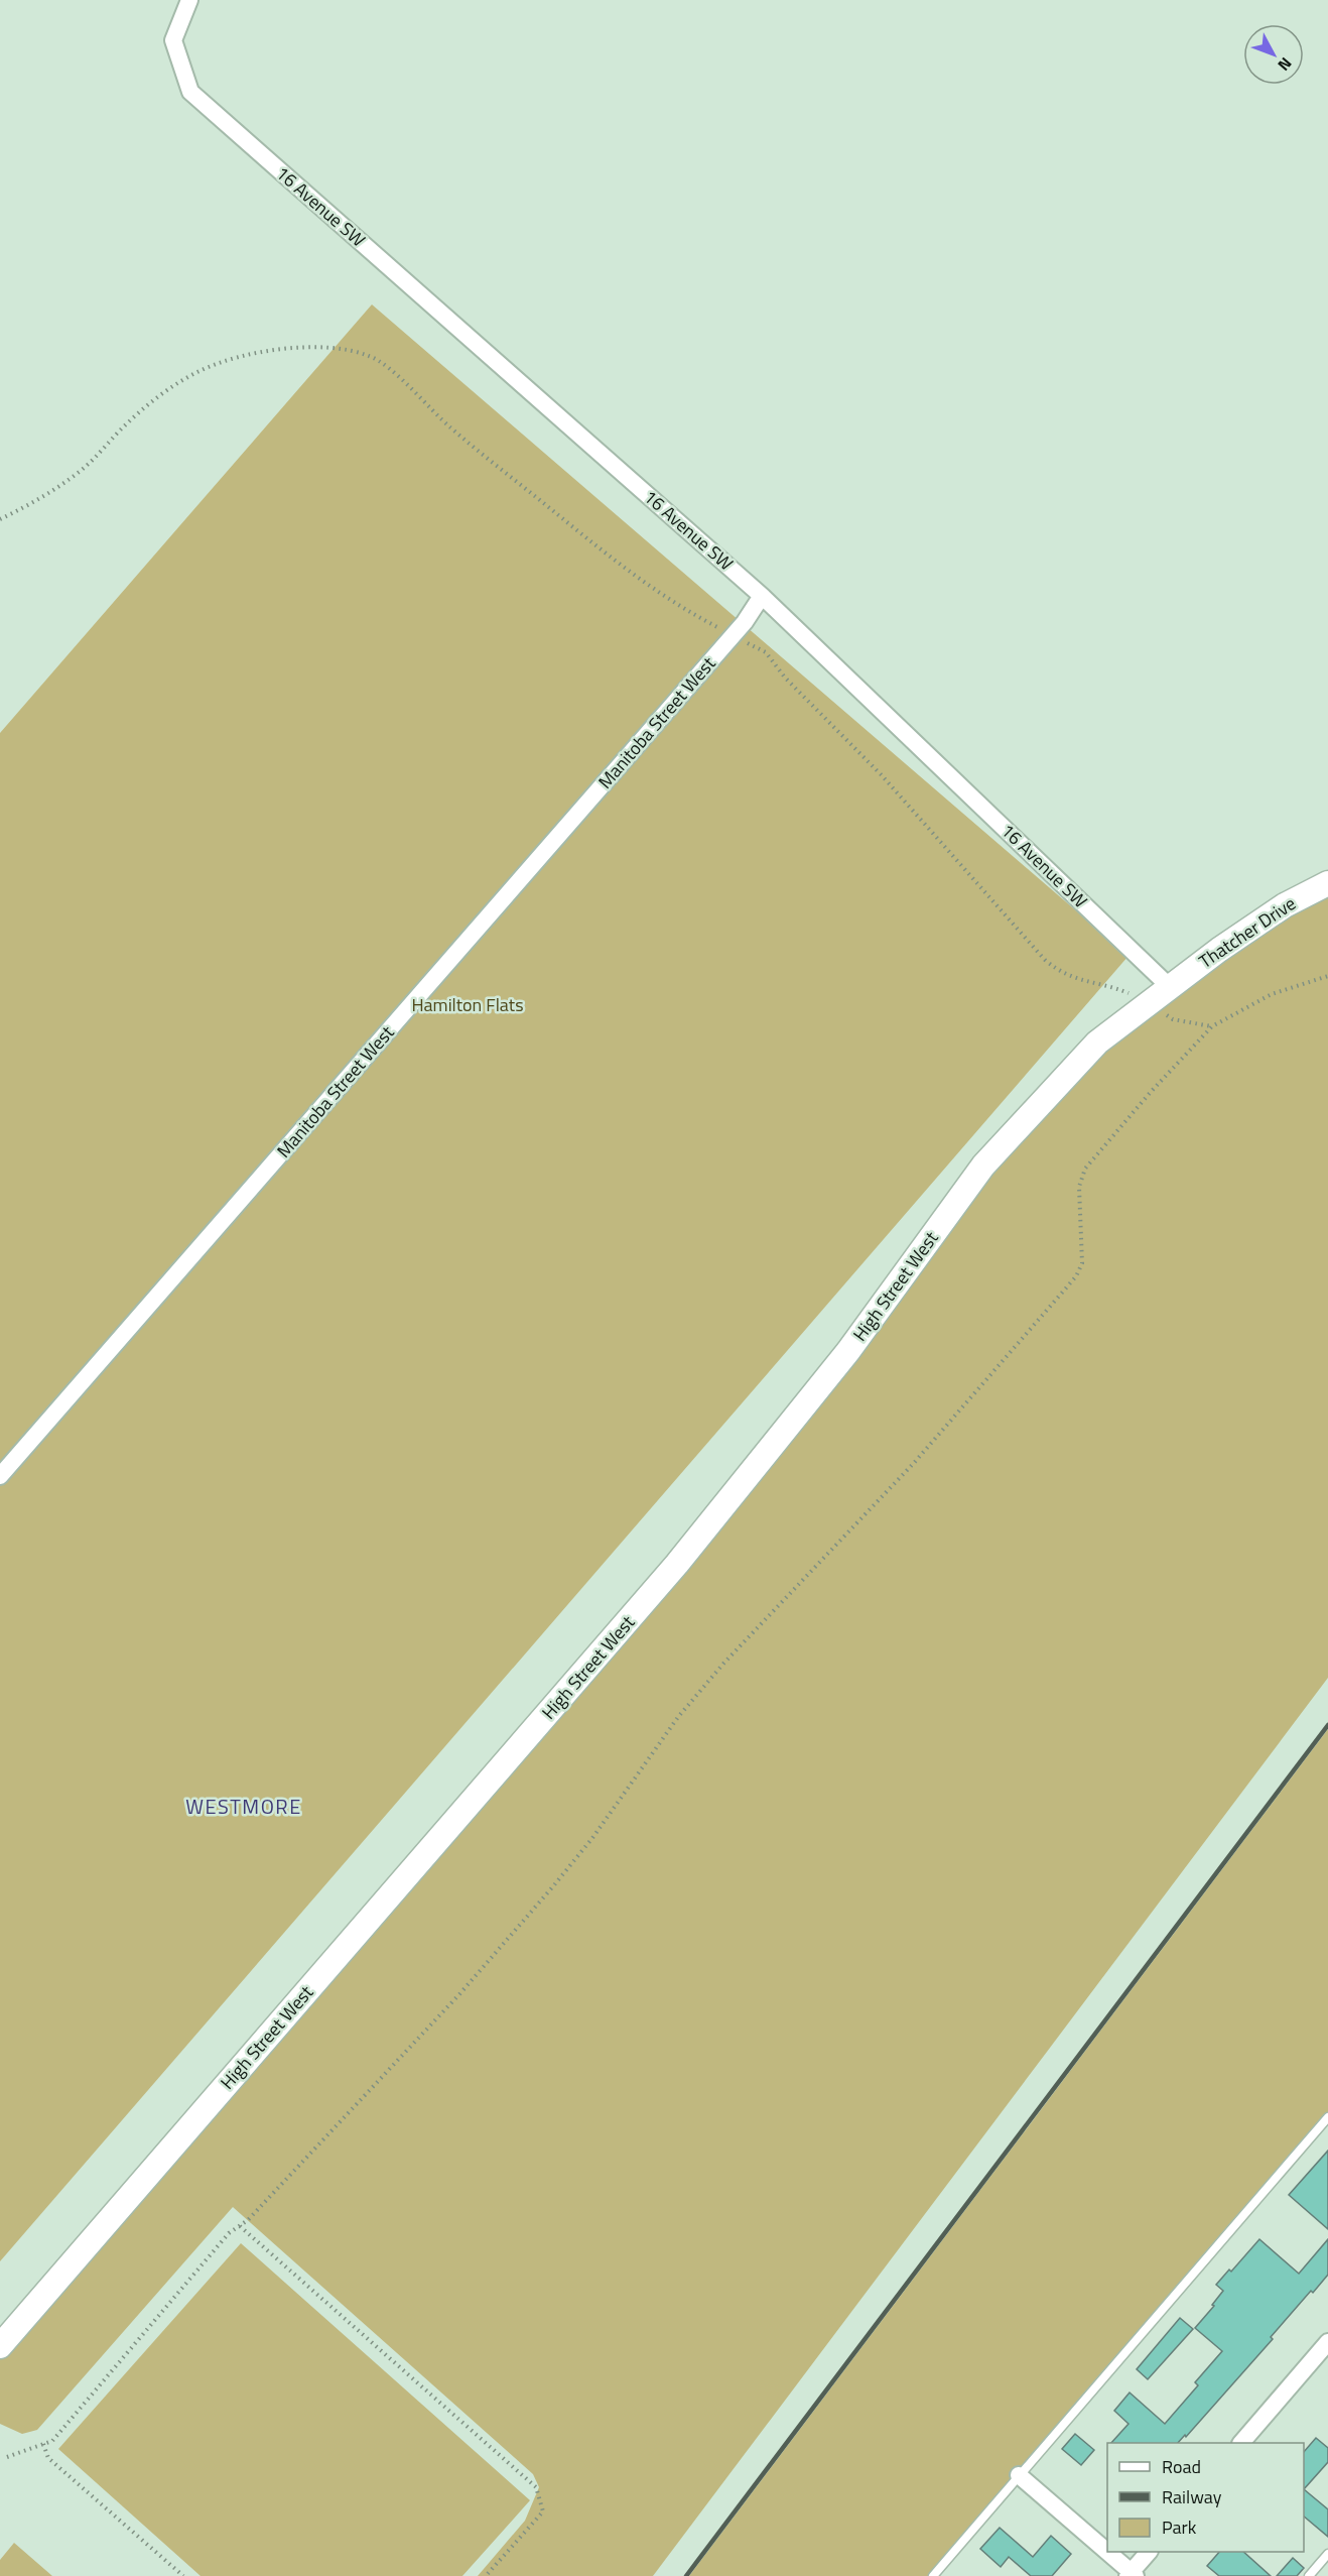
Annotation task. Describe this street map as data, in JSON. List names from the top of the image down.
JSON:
{
  "streets": {
    "main road": ["Thatcher Drive", "High Street West"],
    "street": ["16 Avenue SW", "Manitoba Street West"]
  },
  "crossings": [
    ["16 Avenue SW", "Manitoba Street West"],
    ["16 Avenue SW", "Thatcher Drive"],
    ["16 Avenue SW", "High Street West"],
    ["Thatcher Drive", "High Street West"]
  ],
  "districts": ["WESTMORE"],
  "parks": ["Hamilton Flats"],
  "legend": ["Road", "Railway", "Park"],
  "north": "bottom right"
}
